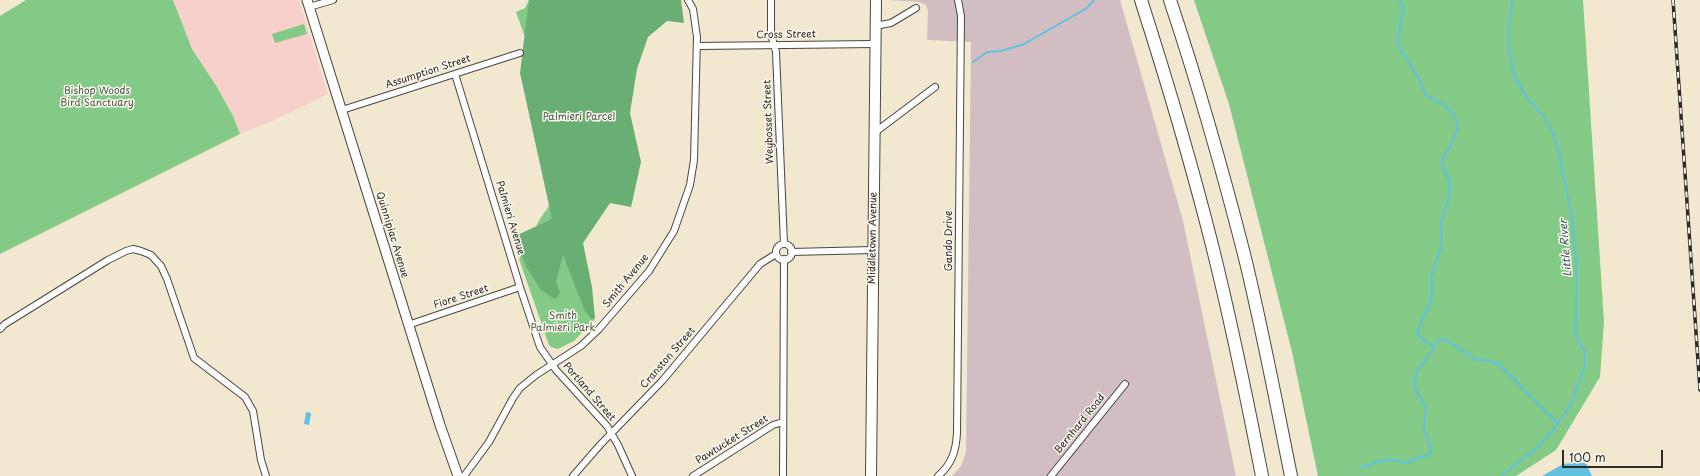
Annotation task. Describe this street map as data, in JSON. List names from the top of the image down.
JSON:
{
  "streets": {
    "main road": ["Quinnipiac Avenue", "Middletown Avenue"],
    "street": [
      "Cross Street",
      "Assumption Street",
      "Weybosset Street",
      "Palmieri Avenue",
      "Gando Drive",
      "Smith Avenue",
      "Fiore Street",
      "Cranston Street",
      "Portland Street",
      "Bernhard Road",
      "Pawtucket Street"
    ]
  },
  "crossings": [
    ["Cross Street", "Weybosset Street"],
    ["Cross Street", "Middletown Avenue"],
    ["Cross Street", "Smith Avenue"],
    ["Assumption Street", "Palmieri Avenue"],
    ["Assumption Street", "Quinnipiac Avenue"],
    ["Weybosset Street", "Cranston Street"],
    ["Palmieri Avenue", "Smith Avenue"],
    ["Palmieri Avenue", "Fiore Street"],
    ["Palmieri Avenue", "Portland Street"],
    ["Quinnipiac Avenue", "Fiore Street"],
    ["Smith Avenue", "Portland Street"],
    ["Cranston Street", "Portland Street"]
  ],
  "water": ["Little River"],
  "parks": ["Bishop Woods Bird Sanctuary", "Palmieri Parcel", "Smith Palmieri Park"],
  "scale_bar": "100 m"
}
